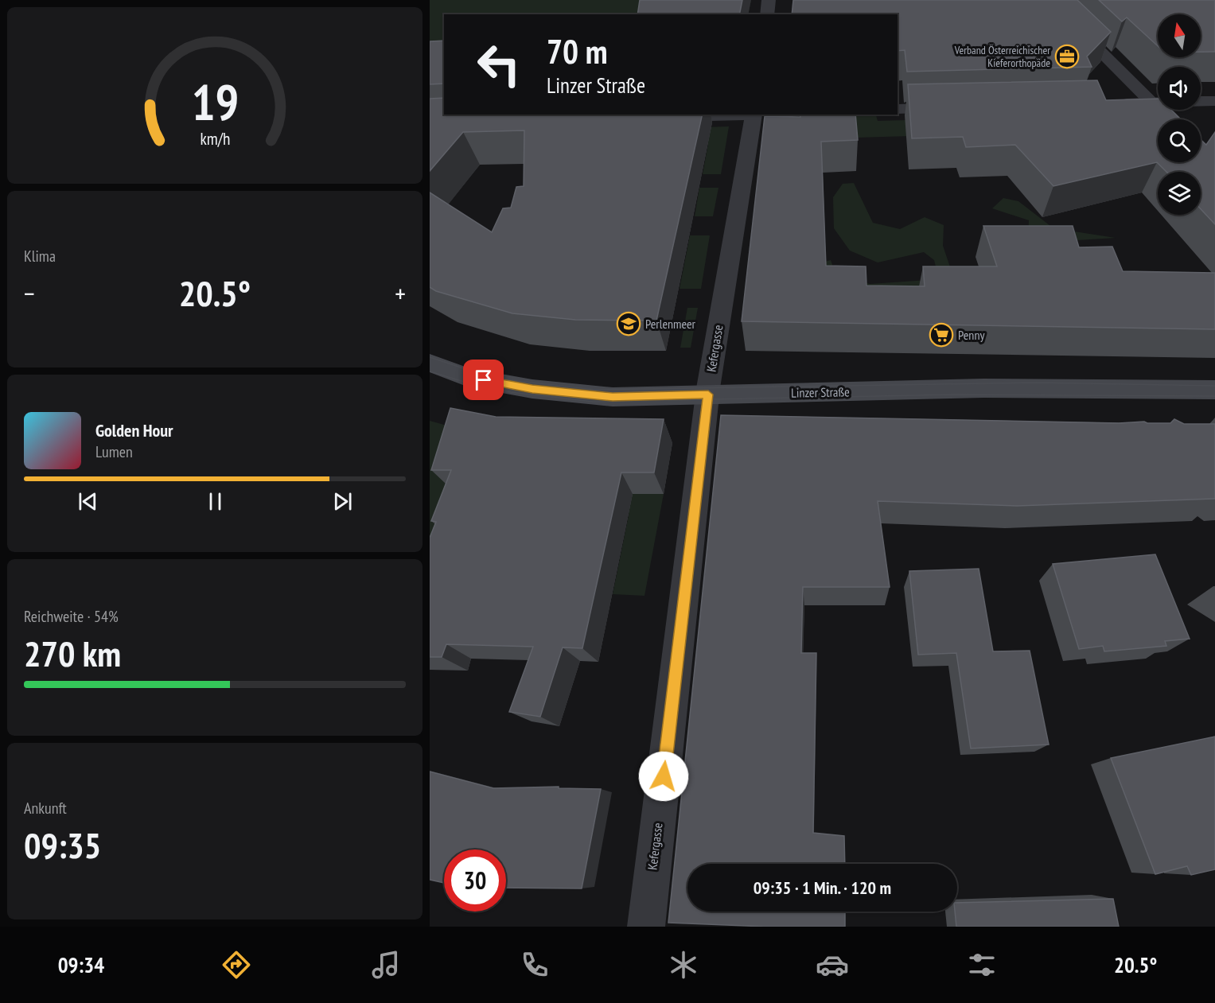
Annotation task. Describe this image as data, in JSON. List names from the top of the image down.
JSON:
{
  "streets": {
    "main road": ["Linzer Straße"],
    "street": ["Kefergasse"]
  },
  "crossings": [
    ["Kefergasse", "Linzer Straße"]
  ],
  "places": {
    "office": ["Verband Österreichischer Kieferorthopäde"],
    "school or university": ["Perlenmeer"],
    "supermarket": ["Penny"]
  },
  "north": "top",
  "page": {
    "turn": ["70 m", "Linzer Straße"],
    "tile": [
      "Klima",
      ["Reichweite · 54%", "270 km"],
      ["Ankunft", "09:35"]
    ],
    "heat": ["−", "20.5°", "+"],
    "song": ["Golden Hour", "Lumen"],
    "limit": "30",
    "trip": "09:35 · 1 Min. · 120 m",
    "tabs": ["09:34", "20.5°"],
    "gauge": ["19", "km/h"]
  }
}
